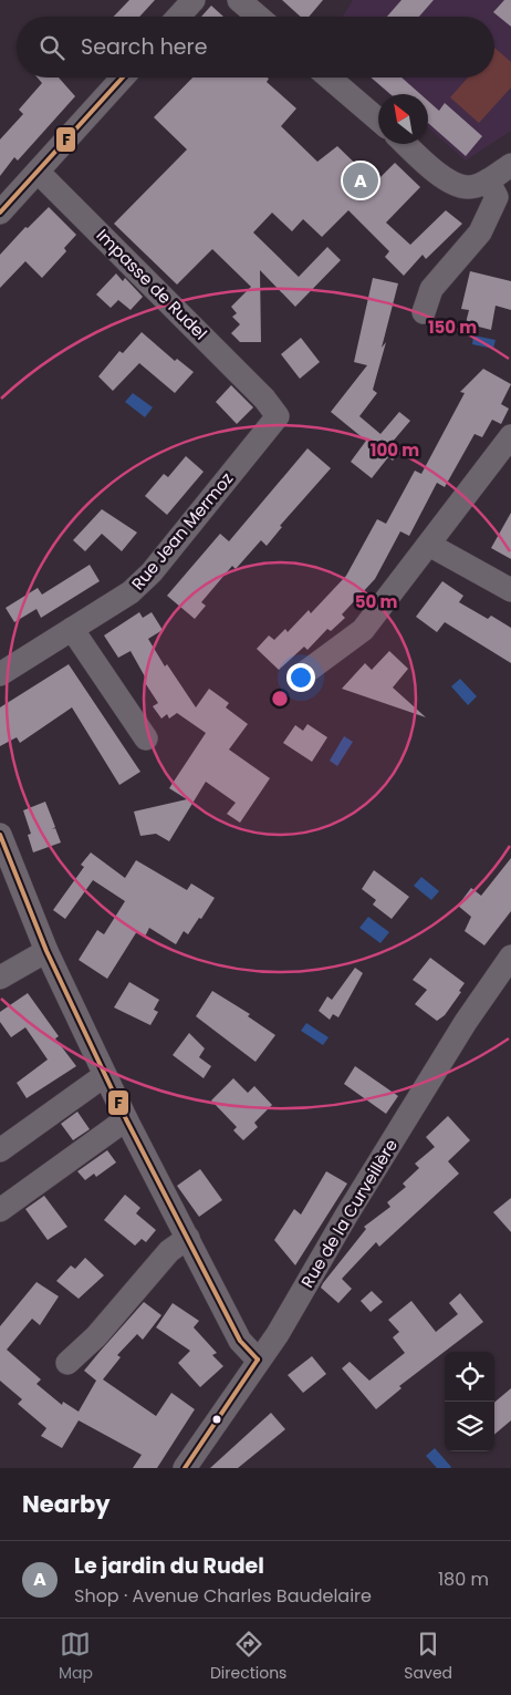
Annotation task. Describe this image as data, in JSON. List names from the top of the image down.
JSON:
{
  "streets": {
    "street": ["Impasse de Rudel", "Rue Jean Mermoz", "Rue de la Curveillère"]
  },
  "crossings": [
    ["Impasse de Rudel", "Rue Jean Mermoz"]
  ],
  "lines": ["transit line F"],
  "north": "top left",
  "page": {
    "search": "Search here",
    "pins": "A",
    "heading": "Nearby",
    "list": [
      {
        "mark": "A",
        "name": "Le jardin du Rudel",
        "note": "Shop · Avenue Charles Baudelaire",
        "value": "180 m"
      }
    ],
    "nav": ["Map", "Directions", "Saved"]
  },
  "rings": ["150 m", "100 m", "50 m"]
}
